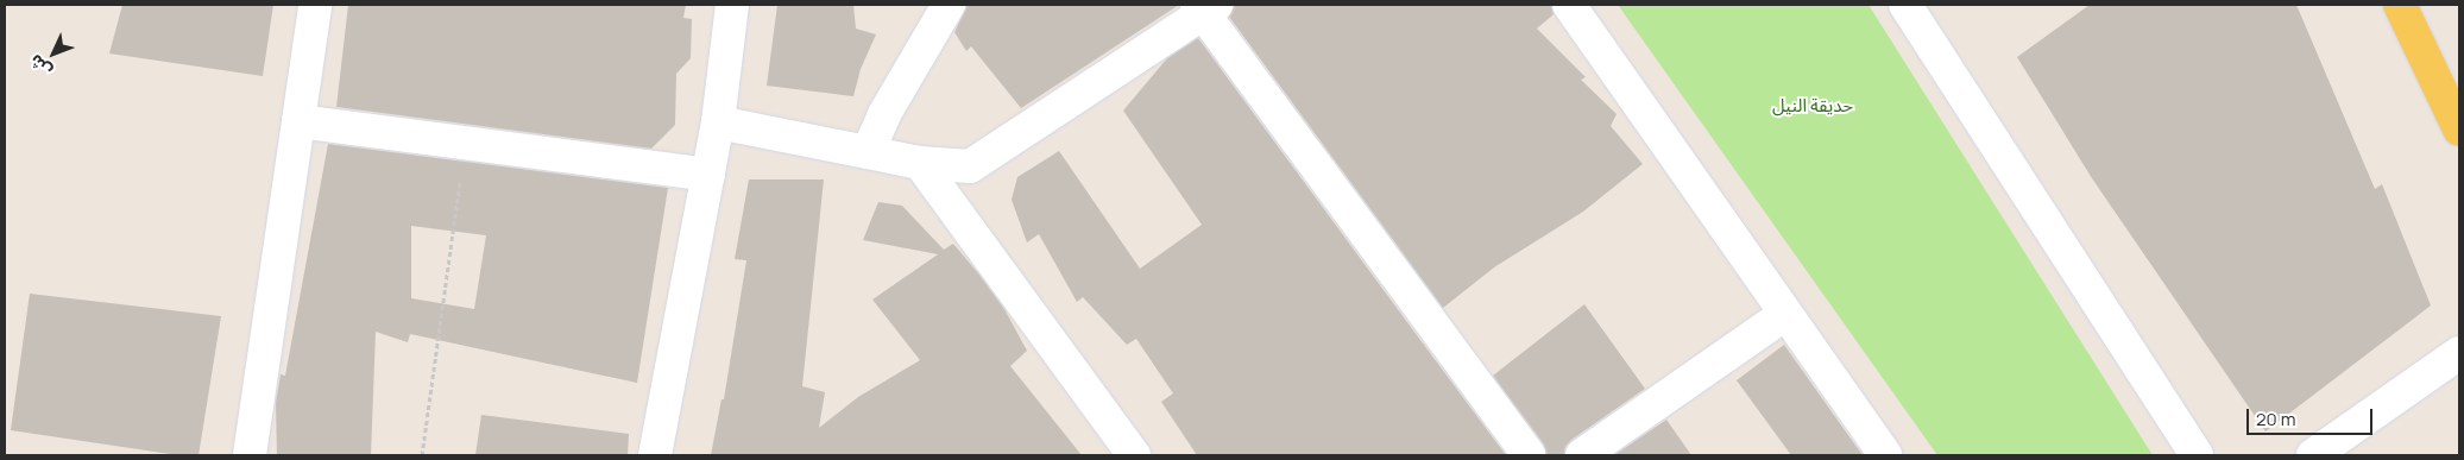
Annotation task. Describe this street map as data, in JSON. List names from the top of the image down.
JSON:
{
  "parks": ["حديقة النيل"],
  "scale_bar": "20 m",
  "north": "bottom left"
}
